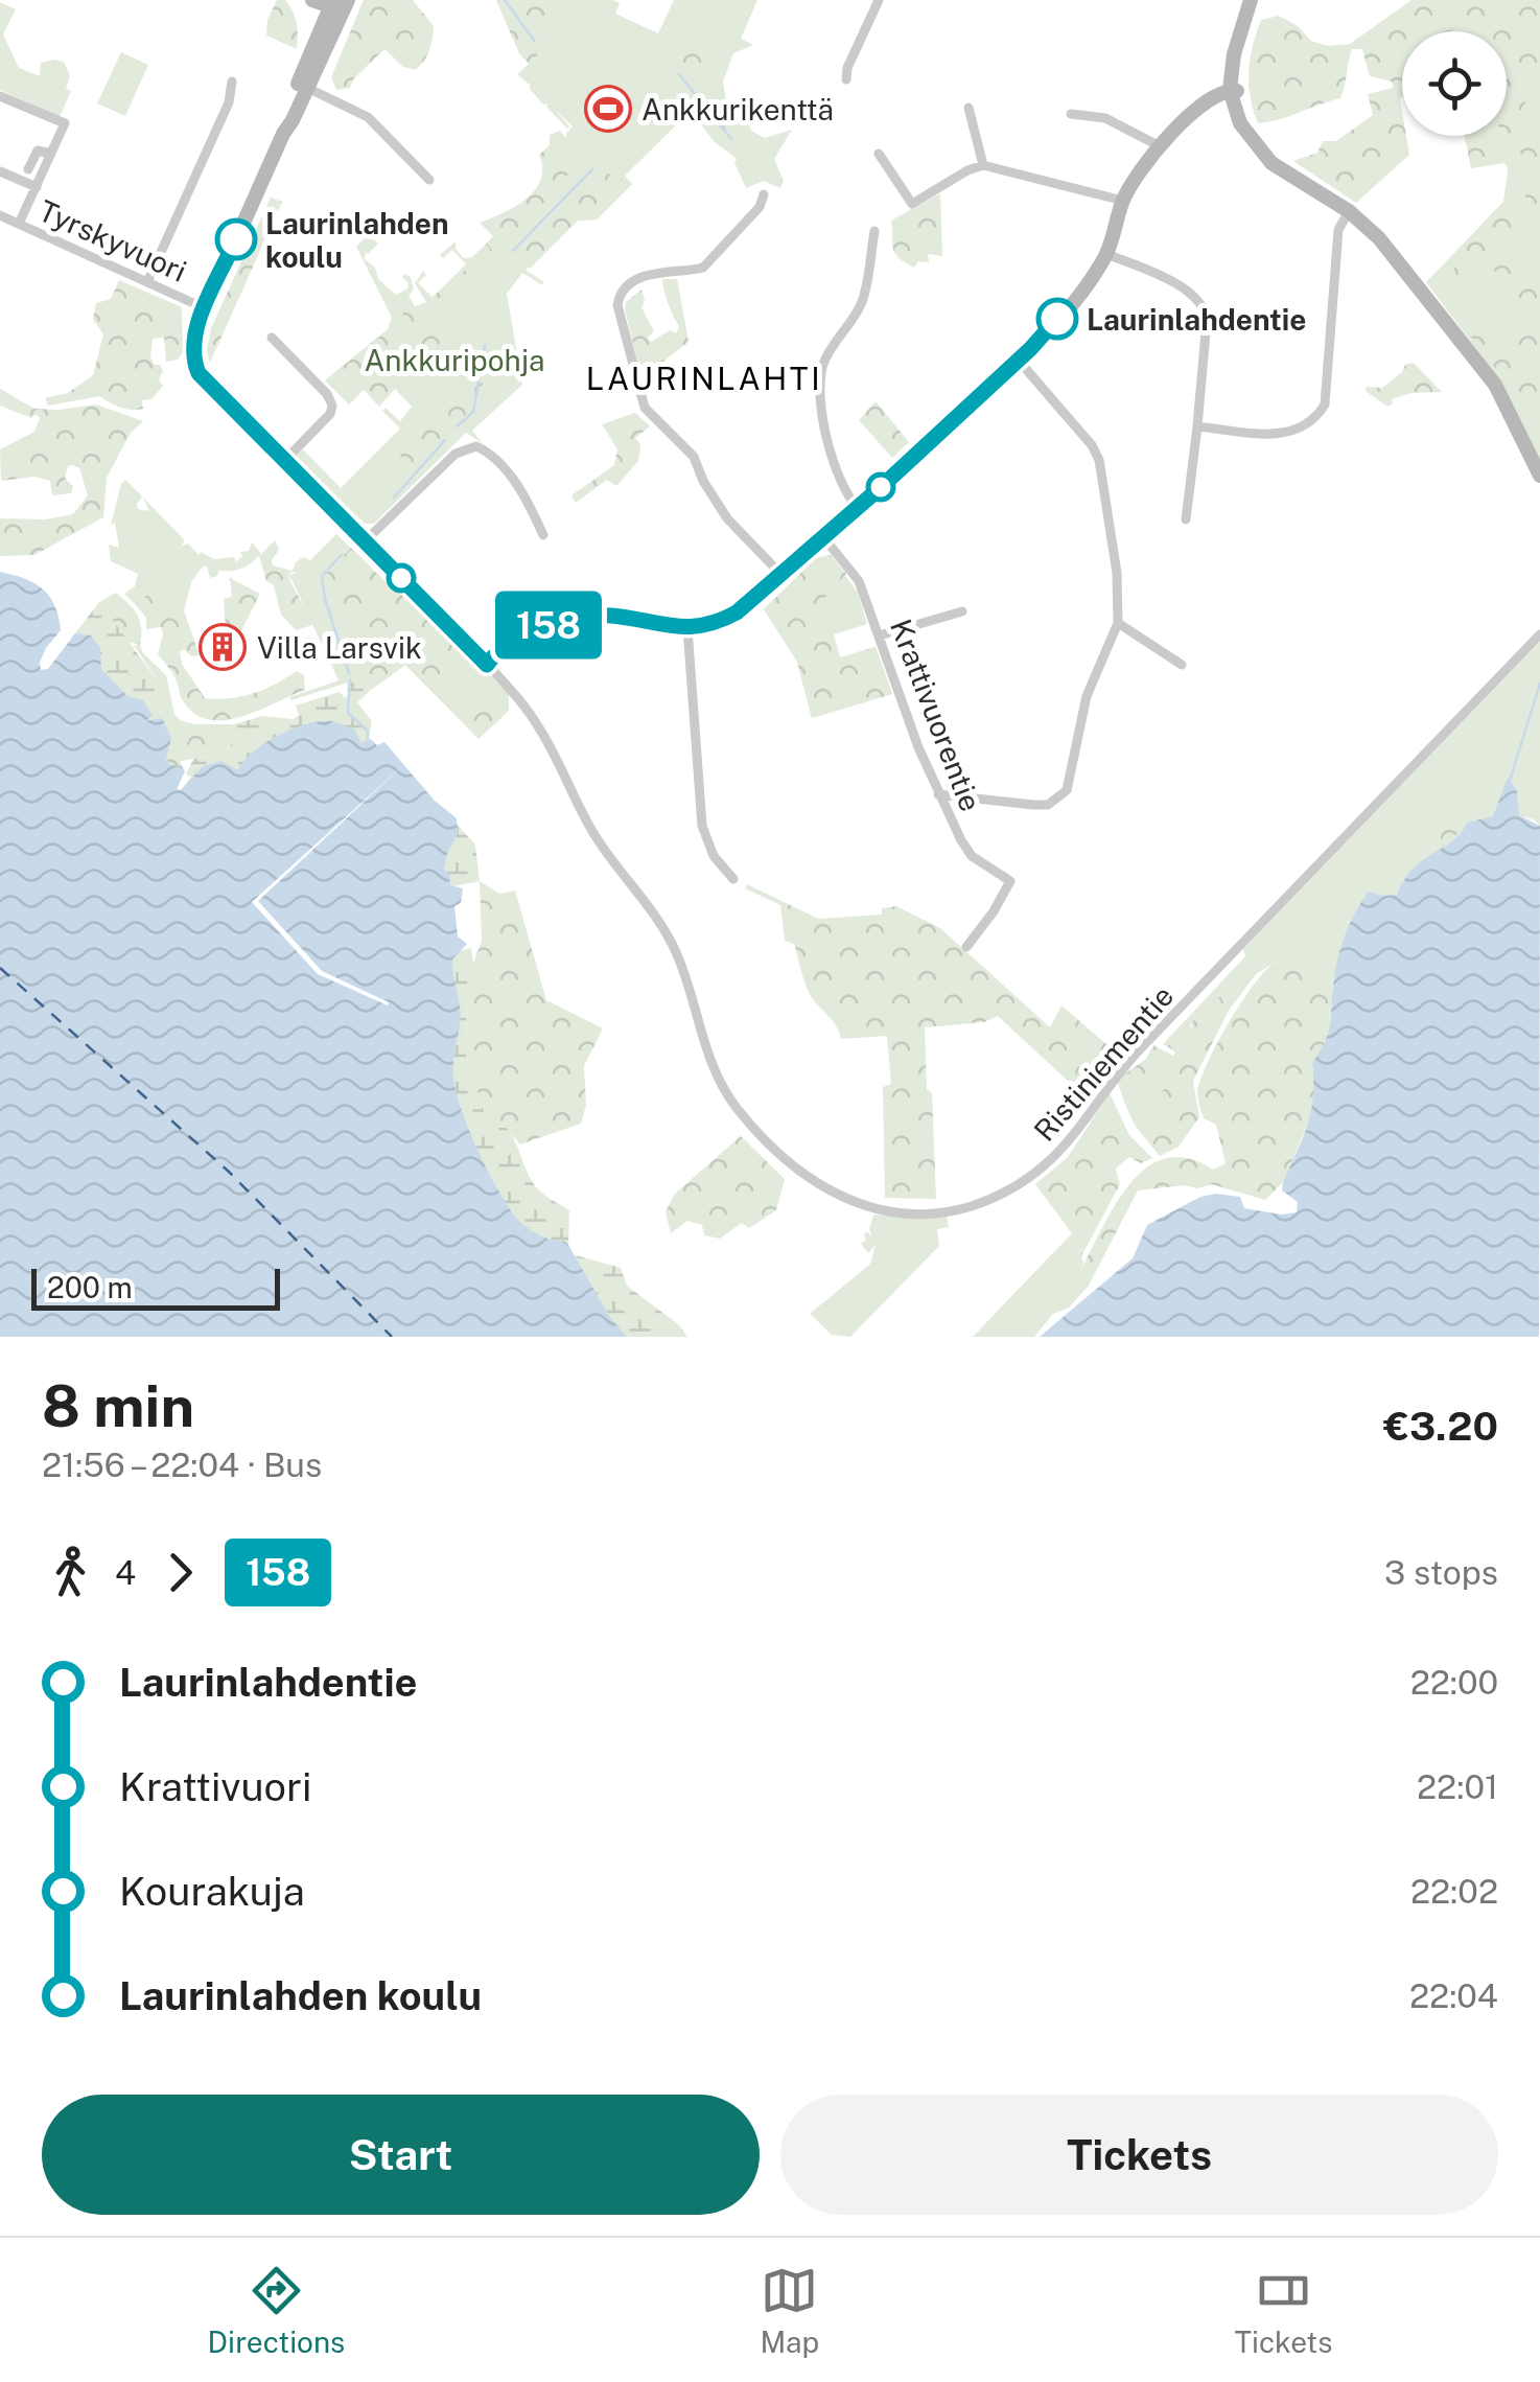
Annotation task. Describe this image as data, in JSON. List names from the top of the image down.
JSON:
{
  "streets": {
    "street": ["Tyrskyvuori", "Krattivuorentie", "Ristiniementie"]
  },
  "districts": ["LAURINLAHTI"],
  "parks": ["Ankkuripohja"],
  "places": {
    "sports": ["Ankkurikenttä"],
    "other": ["Laurinlahden koulu", "Laurinlahdentie"],
    "building": ["Villa Larsvik"]
  },
  "lines": ["bus line 158"],
  "scale_bar": "200 m",
  "page": {
    "on_map": "158",
    "scale": "200 m",
    "heading": ["8 min", "21:56 – 22:04 · Bus", "€3.20"],
    "legs": ["4", "158", "3 stops"],
    "list": [
      {
        "name": "Laurinlahdentie",
        "value": "22:00"
      },
      {
        "name": "Krattivuori",
        "value": "22:01"
      },
      {
        "name": "Kourakuja",
        "value": "22:02"
      },
      {
        "name": "Laurinlahden koulu",
        "value": "22:04"
      }
    ],
    "buttons": ["Start", "Tickets"],
    "tabs": ["Directions", "Map", "Tickets"]
  }
}
